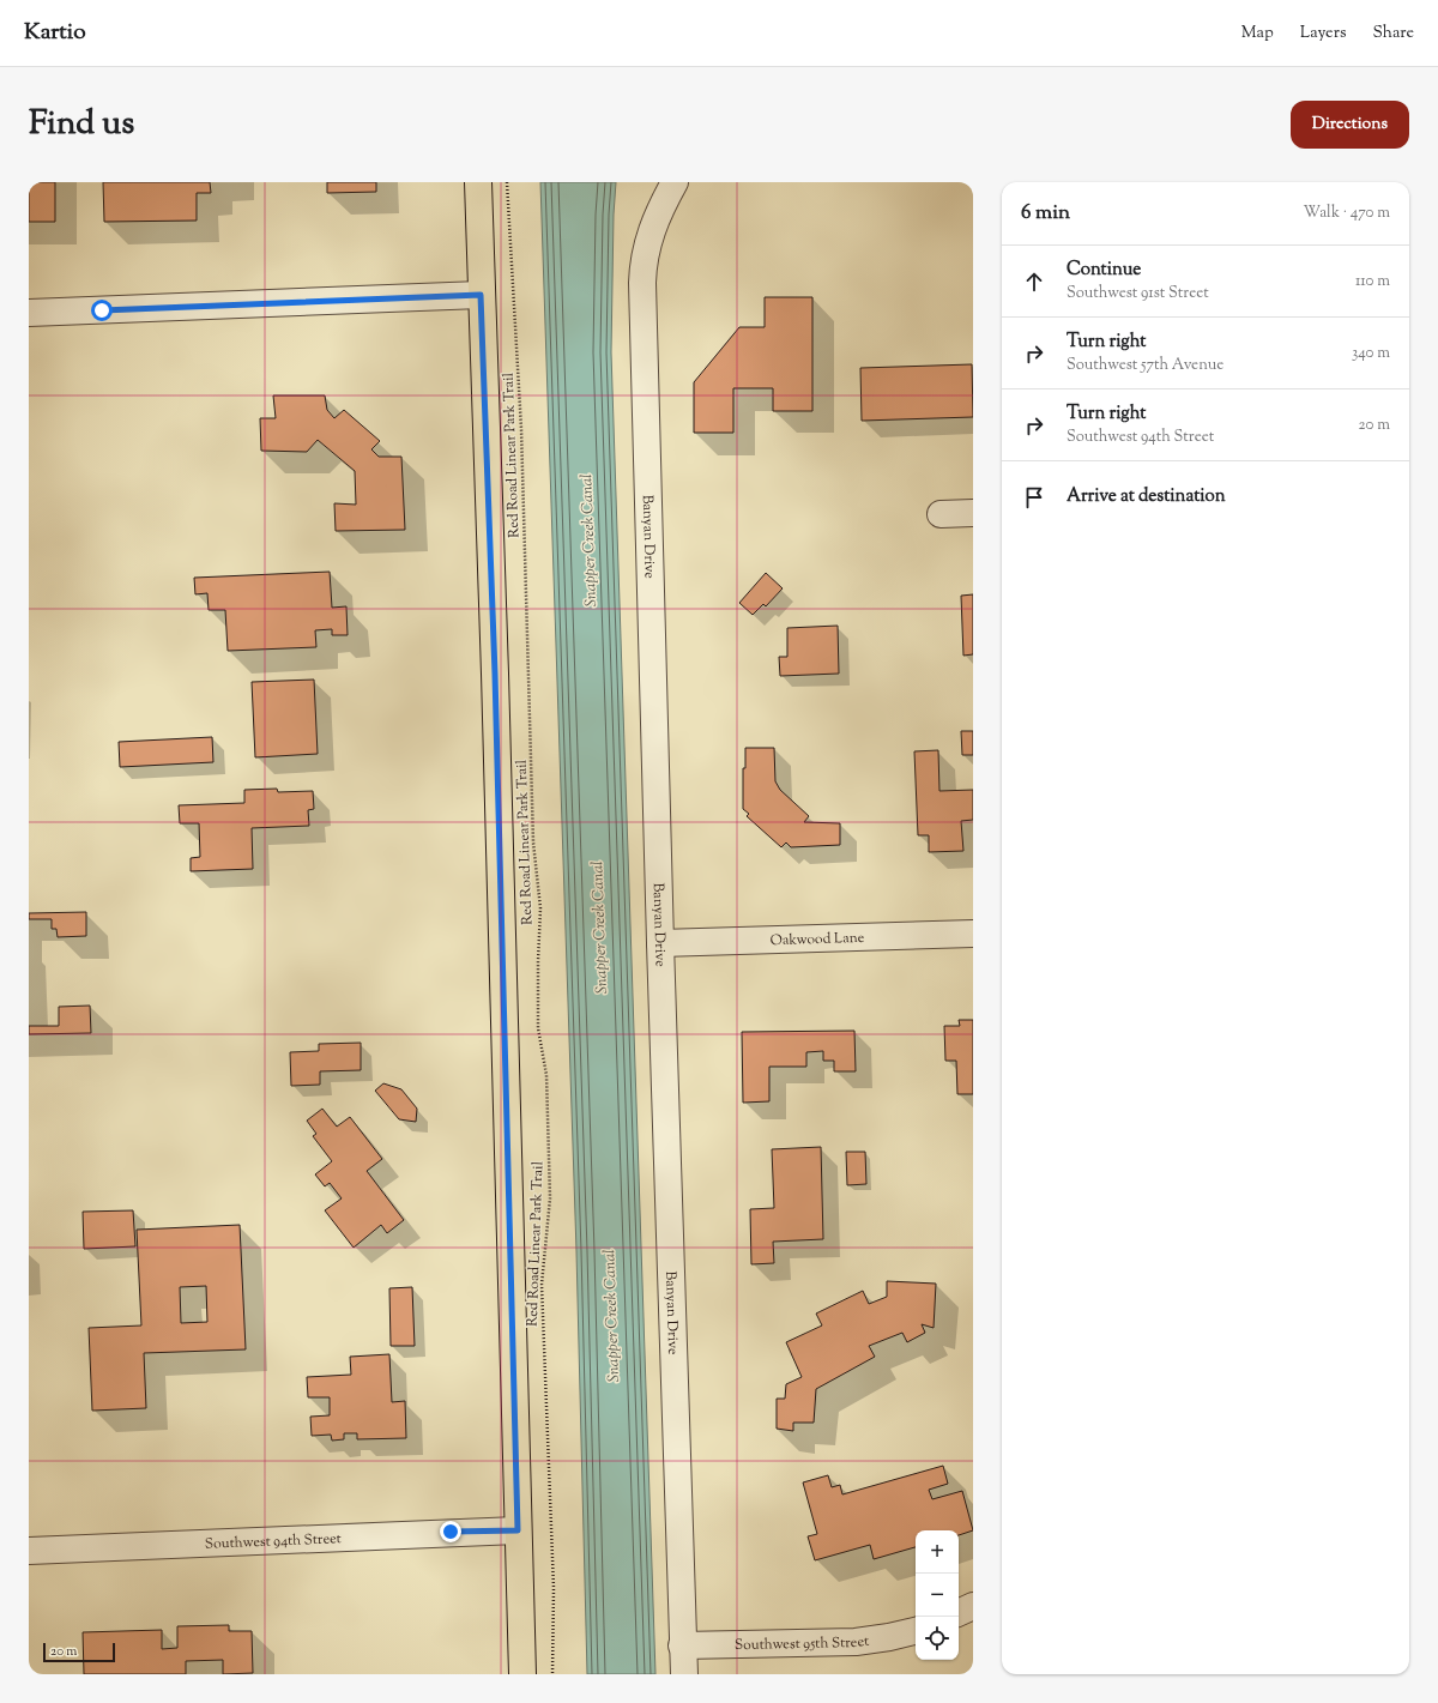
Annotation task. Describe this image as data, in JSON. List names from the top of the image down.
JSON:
{
  "streets": {
    "street": [
      "Banyan Drive",
      "Oakwood Lane",
      "Southwest 94th Street",
      "Southwest 95th Street"
    ],
    "path": ["Red Road Linear Park Trail"]
  },
  "crossings": [
    ["Banyan Drive", "Oakwood Lane"],
    ["Banyan Drive", "Southwest 95th Street"]
  ],
  "water": ["Snapper Creek Canal"],
  "scale_bar": "20 m",
  "page": {
    "header": "Kartio",
    "nav": ["Map", "Layers", "Share"],
    "title": "Find us",
    "buttons": "Directions",
    "heading": ["6 min", "Walk · 470 m"],
    "list": [
      ["Continue", "Southwest 91st Street", "110 m"],
      ["Turn right", "Southwest 57th Avenue", "340 m"],
      ["Turn right", "Southwest 94th Street", "20 m"],
      "Arrive at destination"
    ],
    "map_buttons": ["+", "−"],
    "scale": "20 m"
  }
}
